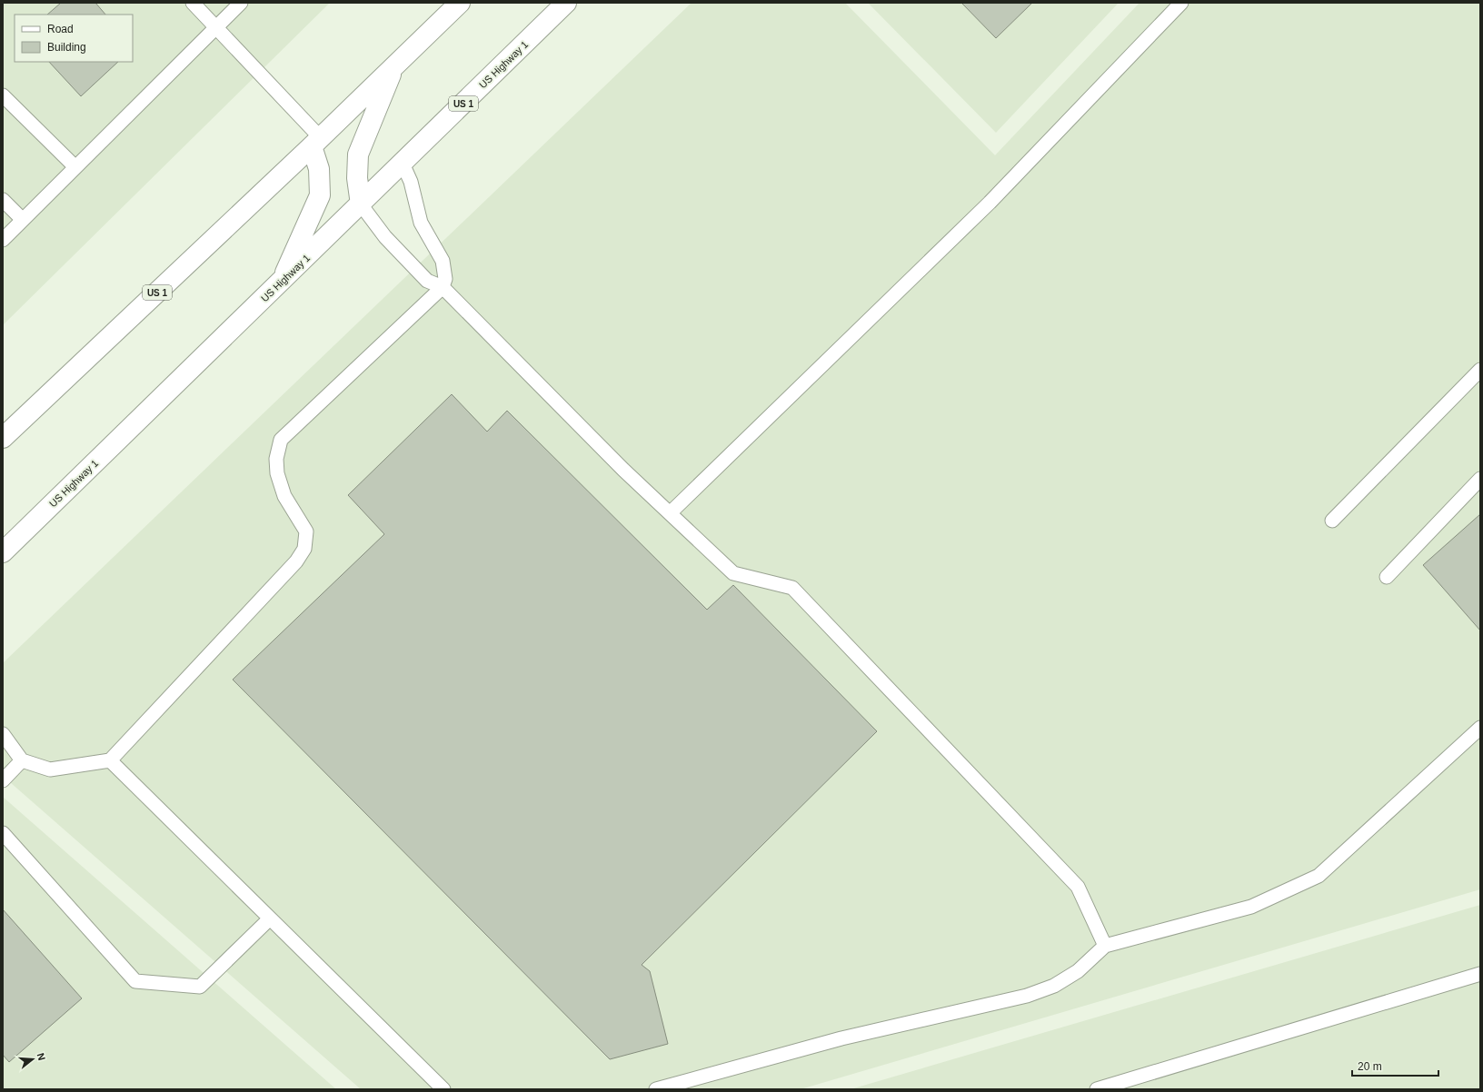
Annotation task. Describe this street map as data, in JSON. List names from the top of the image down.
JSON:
{
  "streets": {
    "main road": ["US Highway 1", "US 1"]
  },
  "legend": ["Road", "Building"],
  "scale_bar": "20 m",
  "north": "right"
}
